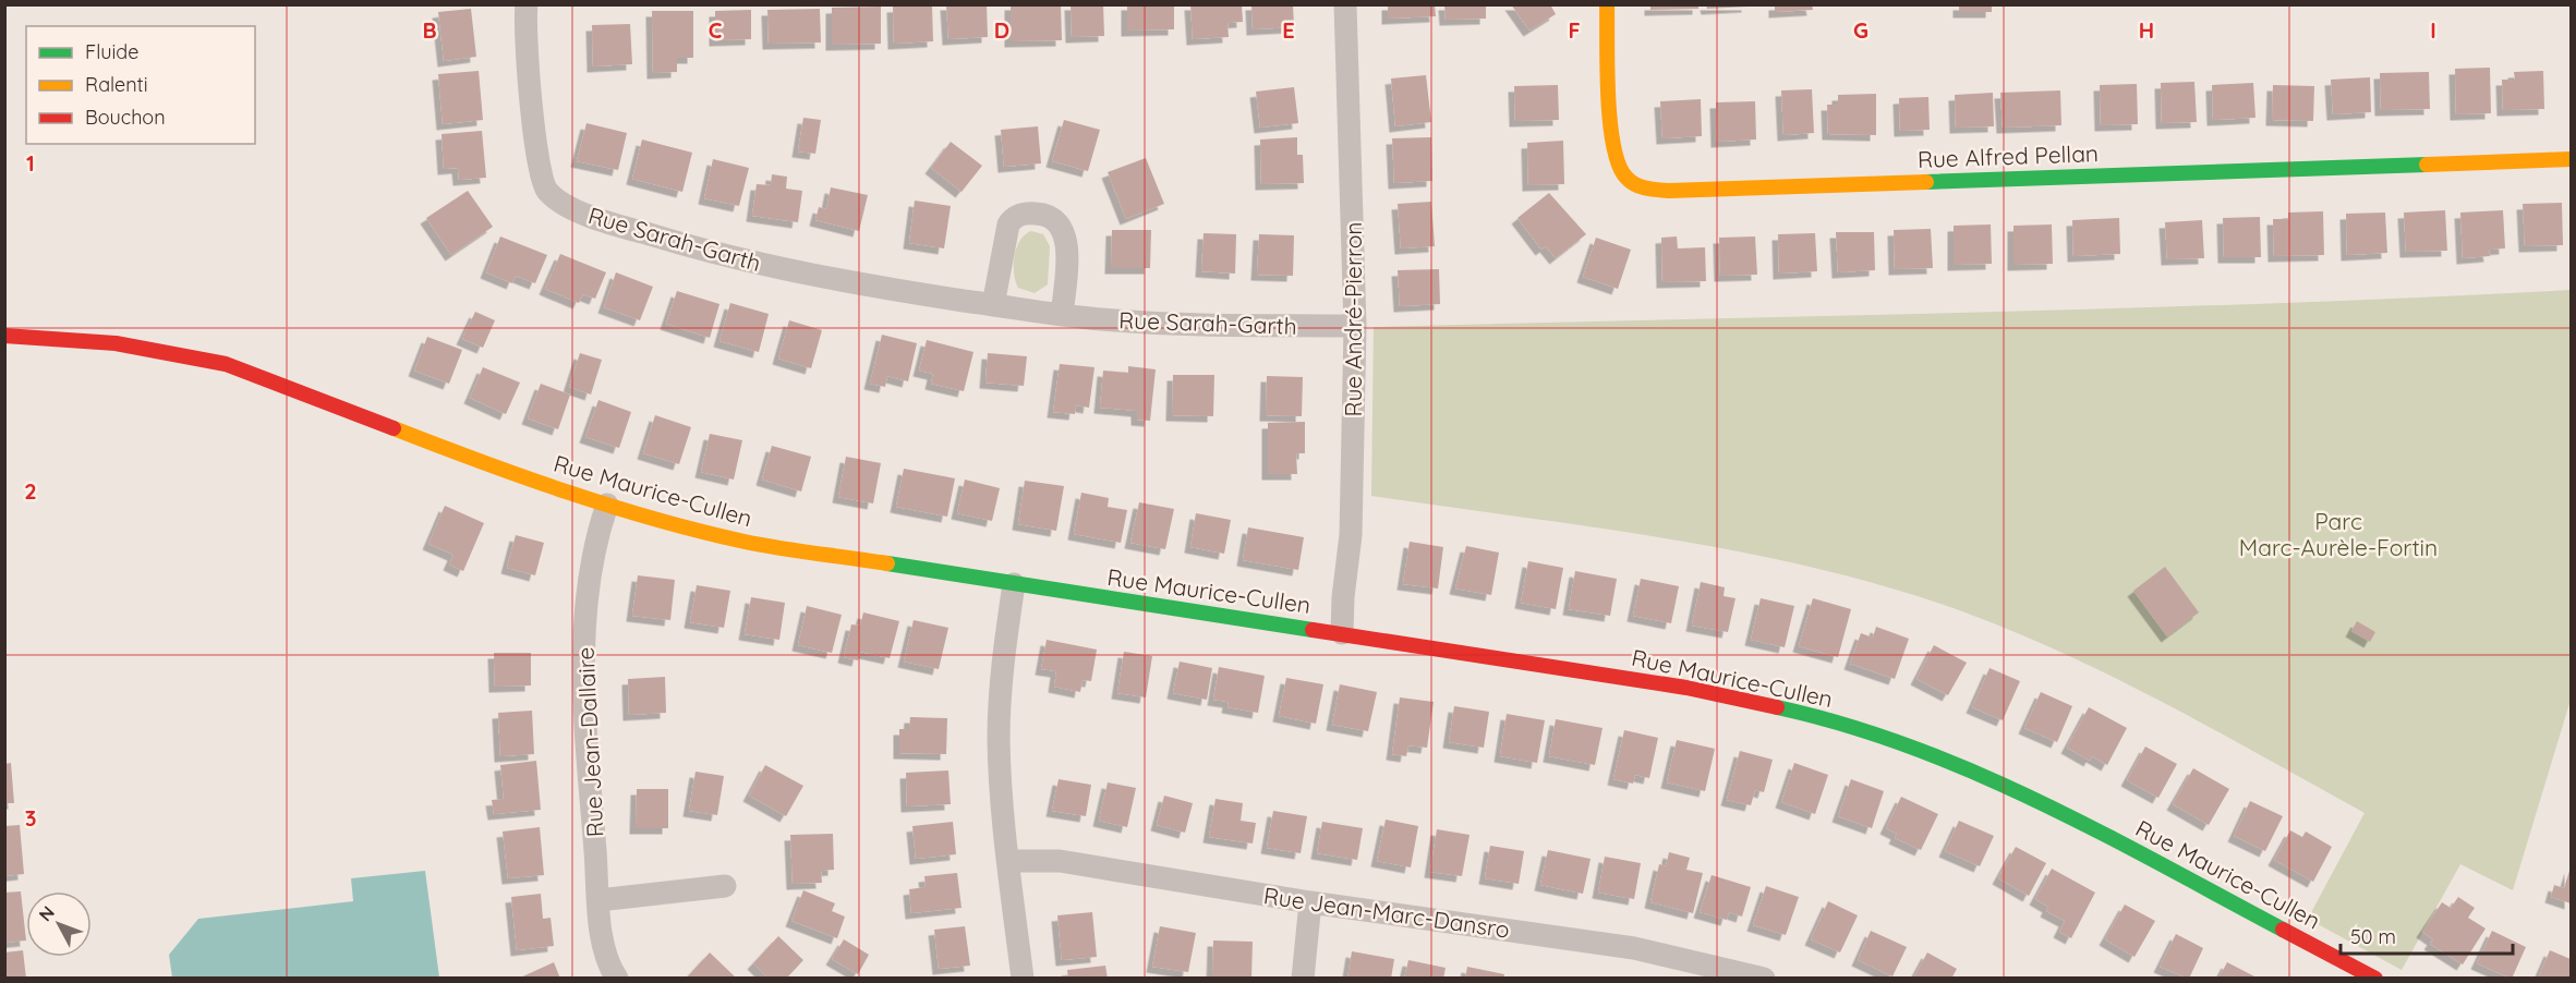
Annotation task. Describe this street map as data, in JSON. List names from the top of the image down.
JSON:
{
  "streets": {
    "street": [
      "Rue Alfred Pellan",
      "Rue Sarah-Garth",
      "Rue André-Pierron",
      "Rue Maurice-Cullen",
      "Rue Jean-Dallaire",
      "Rue Jean-Marc-Dansro"
    ]
  },
  "crossings": [
    ["Rue Sarah-Garth", "Rue André-Pierron"],
    ["Rue André-Pierron", "Rue Maurice-Cullen"],
    ["Rue Maurice-Cullen", "Rue Jean-Dallaire"]
  ],
  "parks": ["Parc Marc-Aurèle-Fortin"],
  "legend": ["Fluide", "Ralenti", "Bouchon"],
  "scale_bar": "50 m",
  "north": "top left",
  "grid": {
    "columns": [
      "B",
      "C",
      "D",
      "E",
      "F",
      "G",
      "H",
      "I"
    ],
    "rows": ["1", "2", "3"]
  }
}
